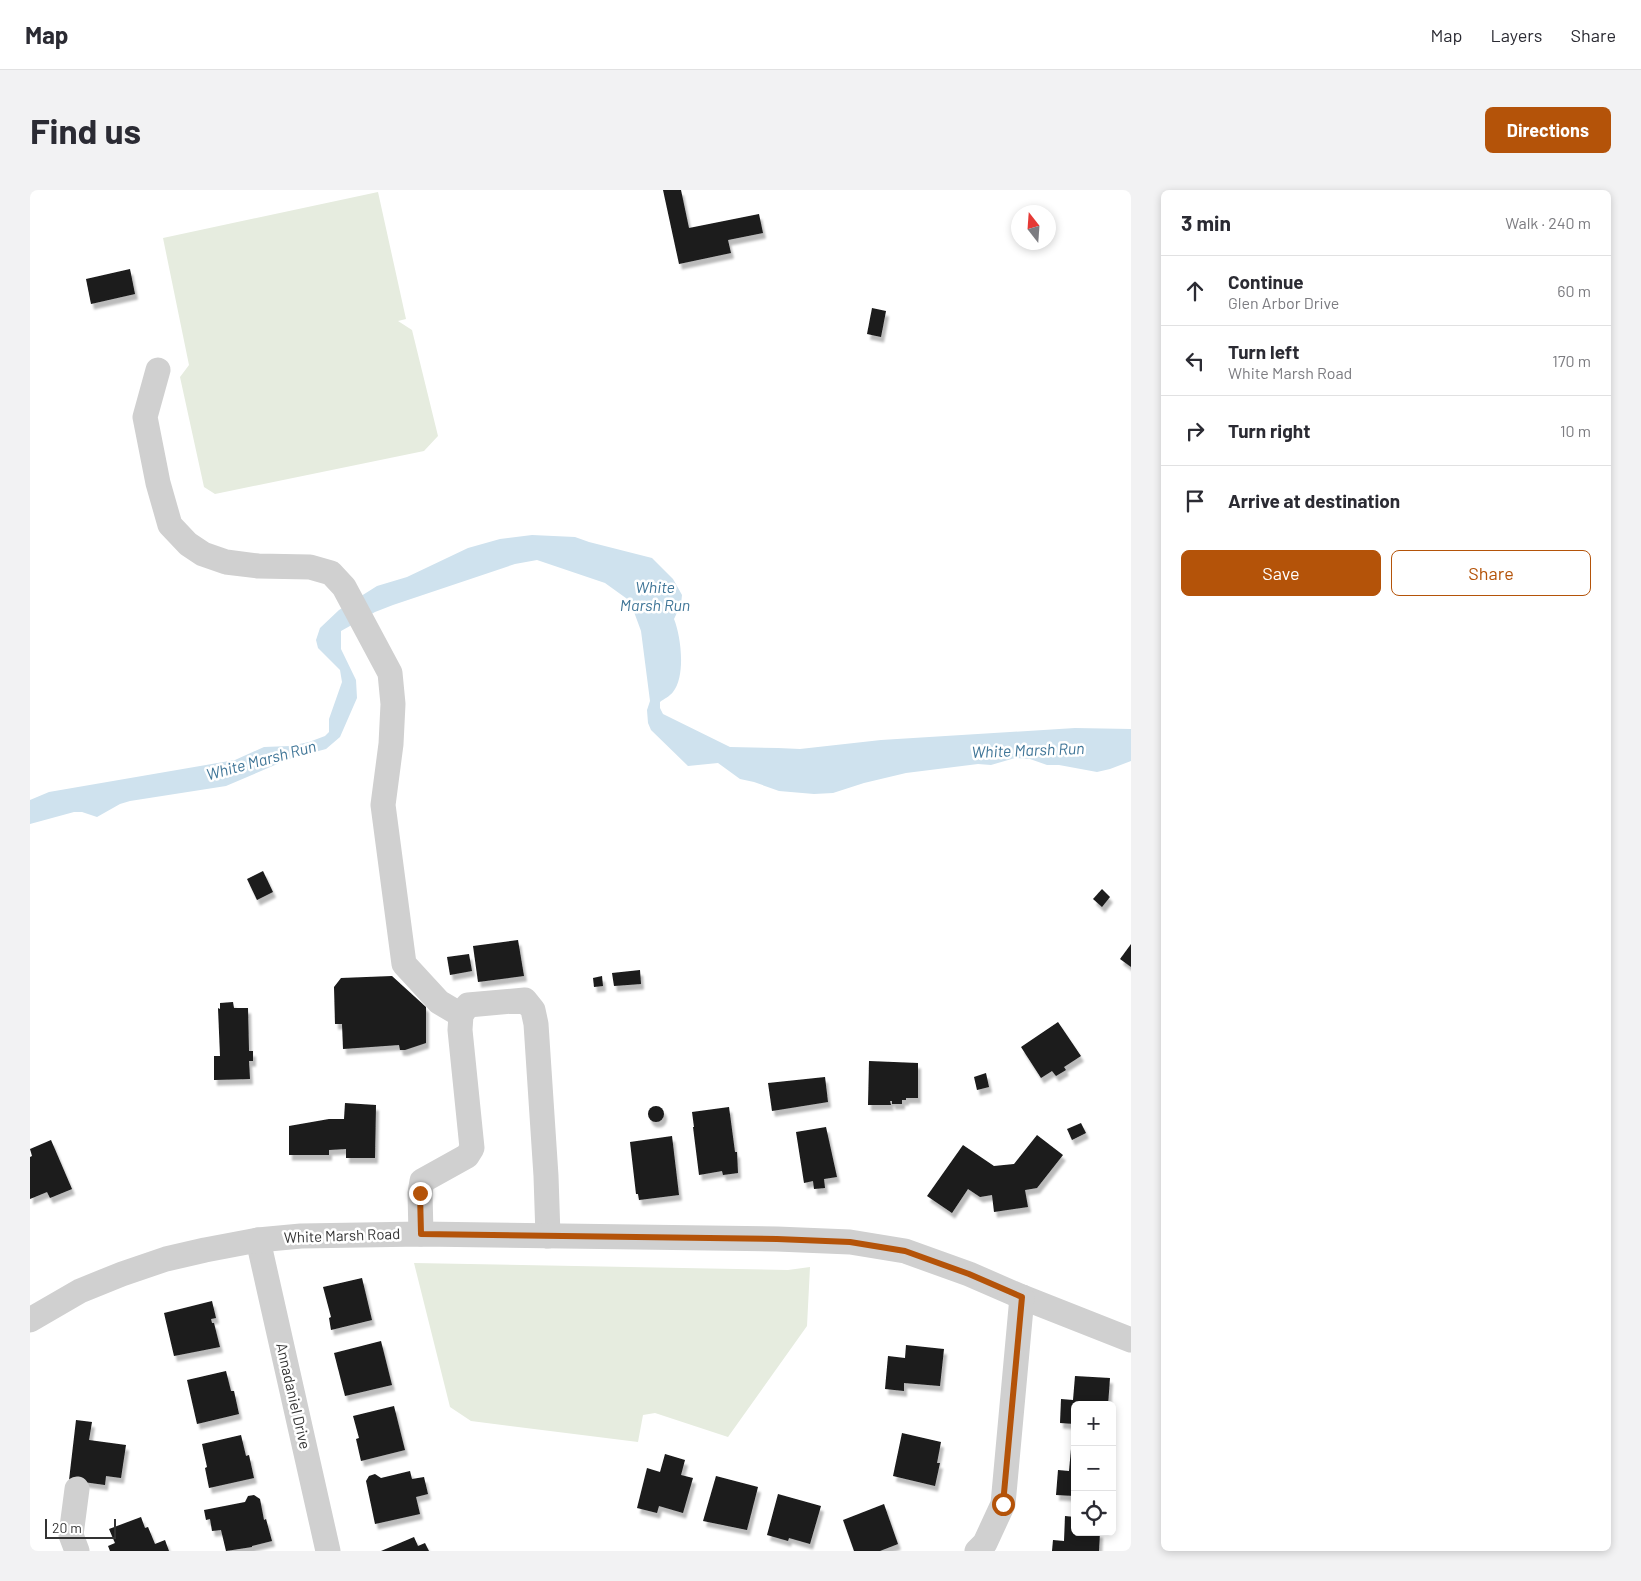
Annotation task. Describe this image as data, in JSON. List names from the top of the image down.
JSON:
{
  "streets": {
    "street": ["White Marsh Road", "Annadaniel Drive"]
  },
  "crossings": [
    ["White Marsh Road", "Annadaniel Drive"]
  ],
  "water": ["White Marsh Run"],
  "scale_bar": "20 m",
  "north": "top",
  "page": {
    "header": "Map",
    "nav": ["Map", "Layers", "Share"],
    "buttons": [
      "Directions",
      ["Save", "Share"]
    ],
    "title": "Find us",
    "heading": ["3 min", "Walk · 240 m"],
    "list": [
      ["Continue", "Glen Arbor Drive", "60 m"],
      ["Turn left", "White Marsh Road", "170 m"],
      ["Turn right", "10 m"],
      "Arrive at destination"
    ],
    "map_buttons": ["+", "−"],
    "scale": "20 m"
  }
}
